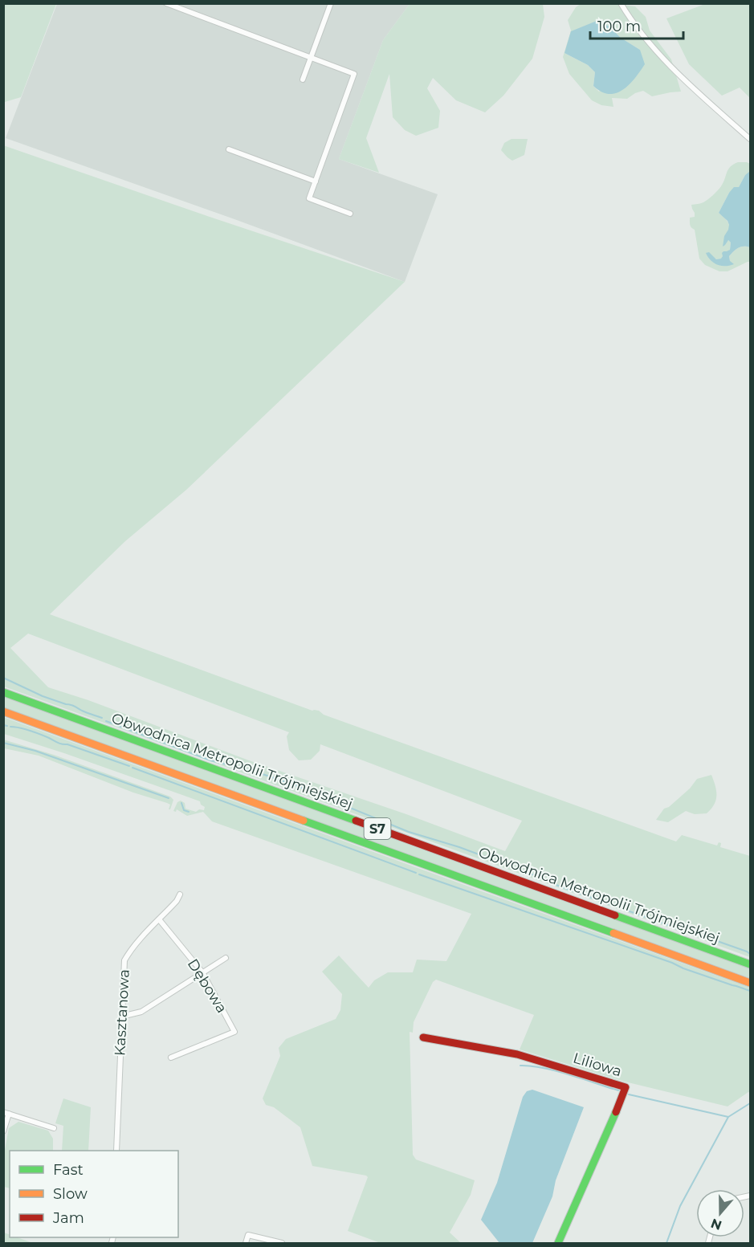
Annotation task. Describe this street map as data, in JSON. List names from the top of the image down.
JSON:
{
  "streets": {
    "main road": ["Obwodnica Metropolii Trójmiejskiej", "S7", "Liliowa"],
    "street": ["Dębowa", "Kasztanowa"]
  },
  "crossings": [
    ["Dębowa", "Kasztanowa"]
  ],
  "legend": ["Fast", "Slow", "Jam"],
  "scale_bar": "100 m",
  "north": "bottom"
}
